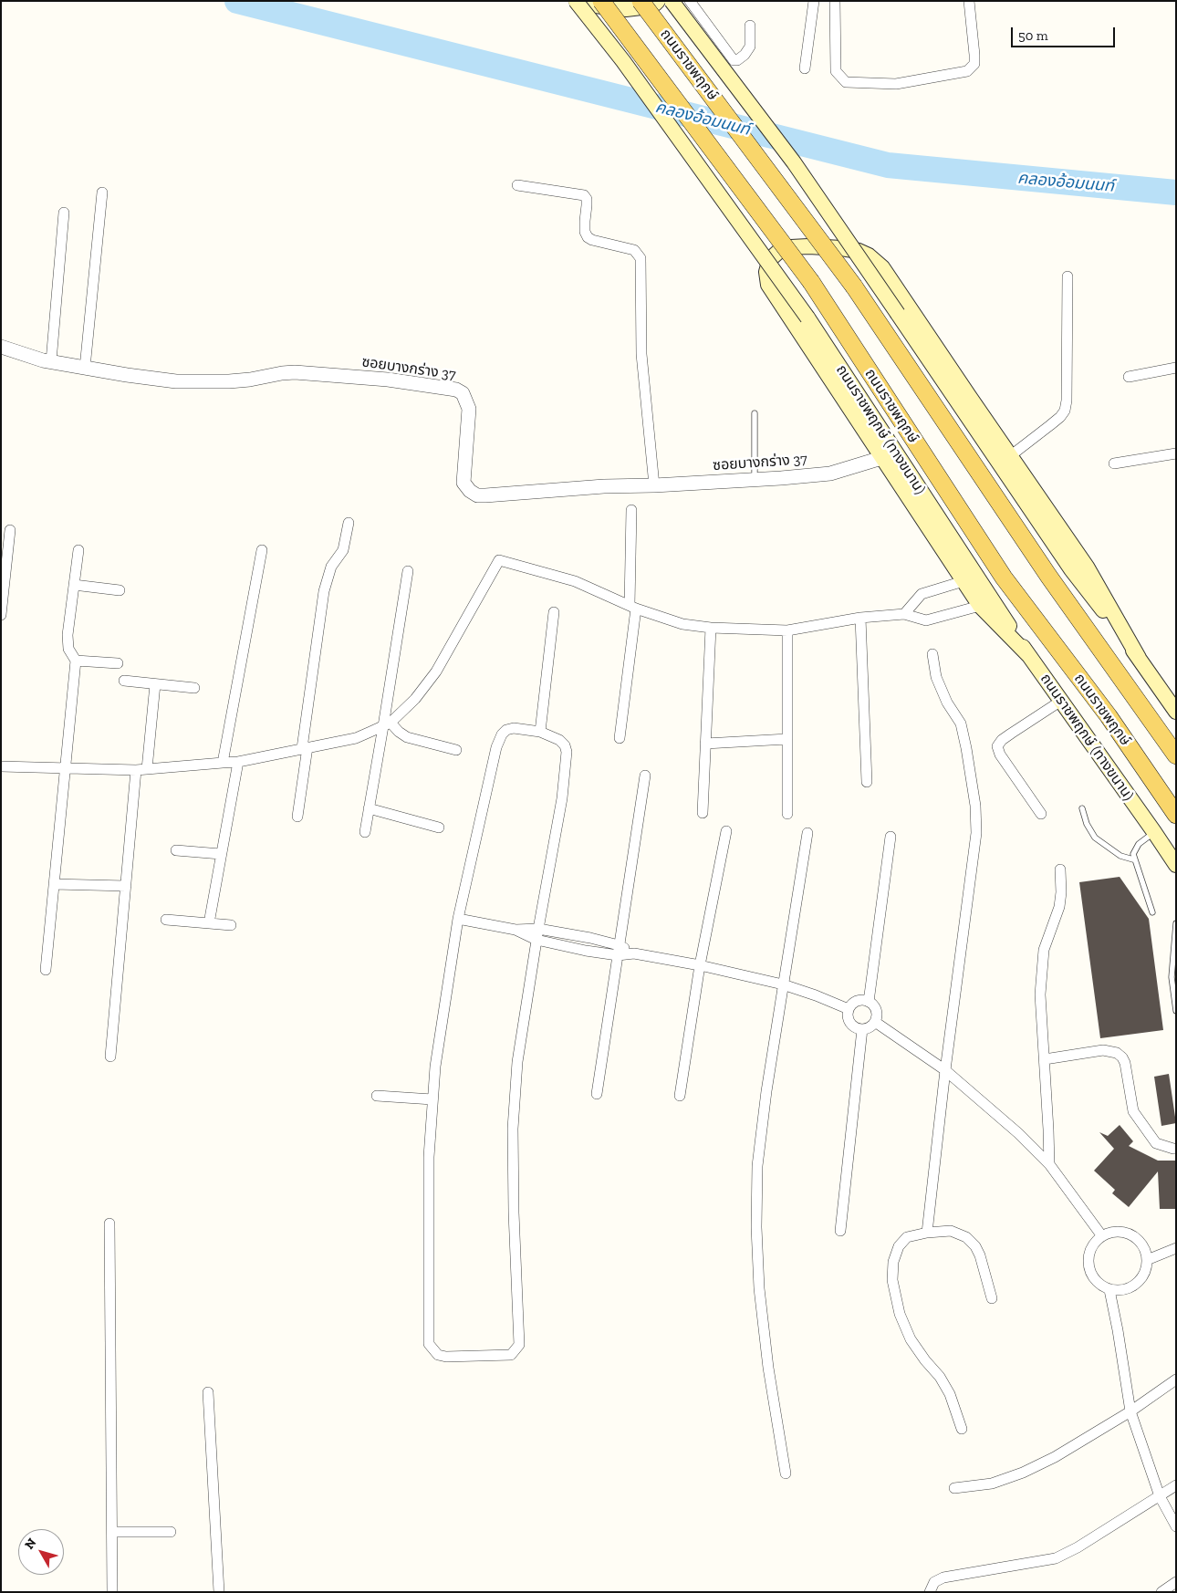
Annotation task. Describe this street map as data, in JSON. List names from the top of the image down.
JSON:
{
  "streets": {
    "main road": ["ถนนราชพฤกษ์", "ถนนราชพฤกษ์ (ทางขนาน)"],
    "street": ["ซอยบางกร่าง 37"]
  },
  "water": ["คลองอ้อมนนท์"],
  "scale_bar": "50 m",
  "north": "top left"
}
